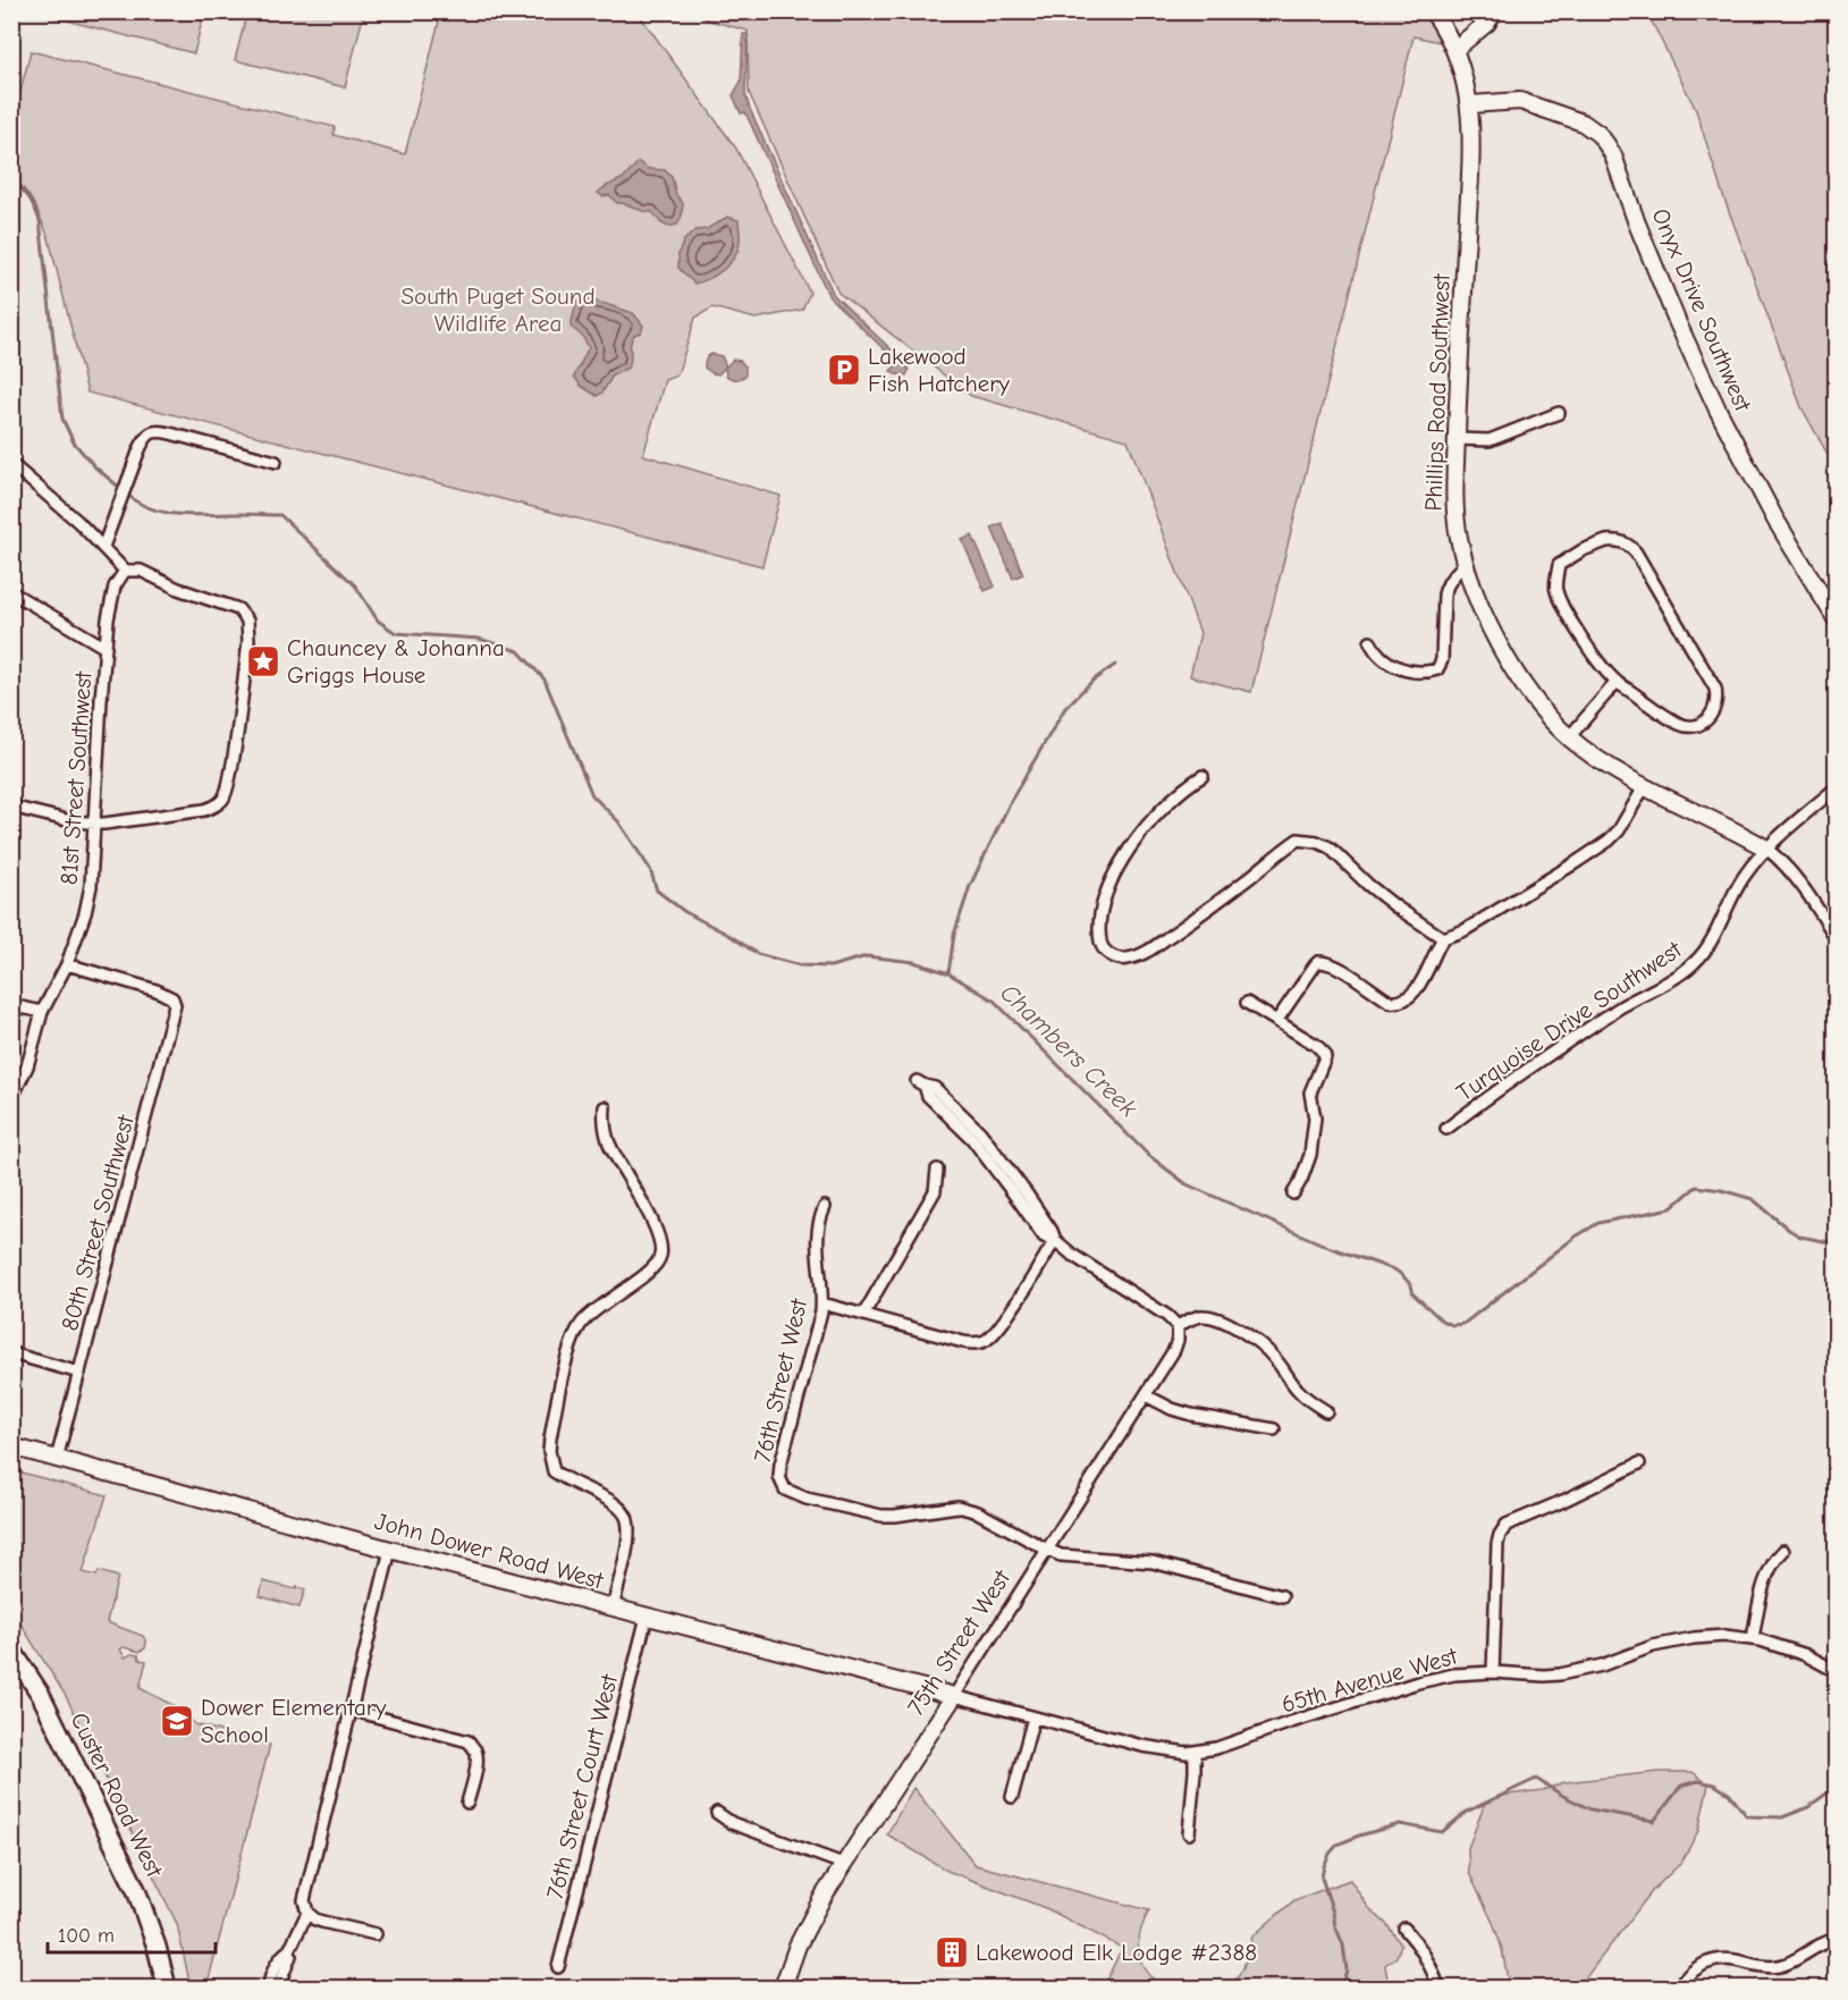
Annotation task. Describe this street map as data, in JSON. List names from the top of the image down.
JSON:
{
  "streets": {
    "main road": ["Custer Road West"],
    "street": [
      "Onyx Drive Southwest",
      "Phillips Road Southwest",
      "81st Street Southwest",
      "Turquoise Drive Southwest",
      "80th Street Southwest",
      "76th Street West",
      "John Dower Road West",
      "75th Street West",
      "65th Avenue West",
      "76th Street Court West"
    ]
  },
  "crossings": [
    ["Onyx Drive Southwest", "Phillips Road Southwest"],
    ["Phillips Road Southwest", "Turquoise Drive Southwest"],
    ["81st Street Southwest", "80th Street Southwest"],
    ["80th Street Southwest", "John Dower Road West"],
    ["76th Street West", "75th Street West"],
    ["John Dower Road West", "75th Street West"],
    ["John Dower Road West", "65th Avenue West"],
    ["John Dower Road West", "76th Street Court West"],
    ["75th Street West", "65th Avenue West"]
  ],
  "water": ["Chambers Creek"],
  "parks": ["South Puget Sound Wildlife Area"],
  "places": {
    "parking": ["Lakewood Fish Hatchery"],
    "place": ["Chauncey & Johanna Griggs House"],
    "school or university": ["Dower Elementary School"],
    "building": ["Lakewood Elk Lodge #2388"]
  },
  "scale_bar": "100 m"
}
